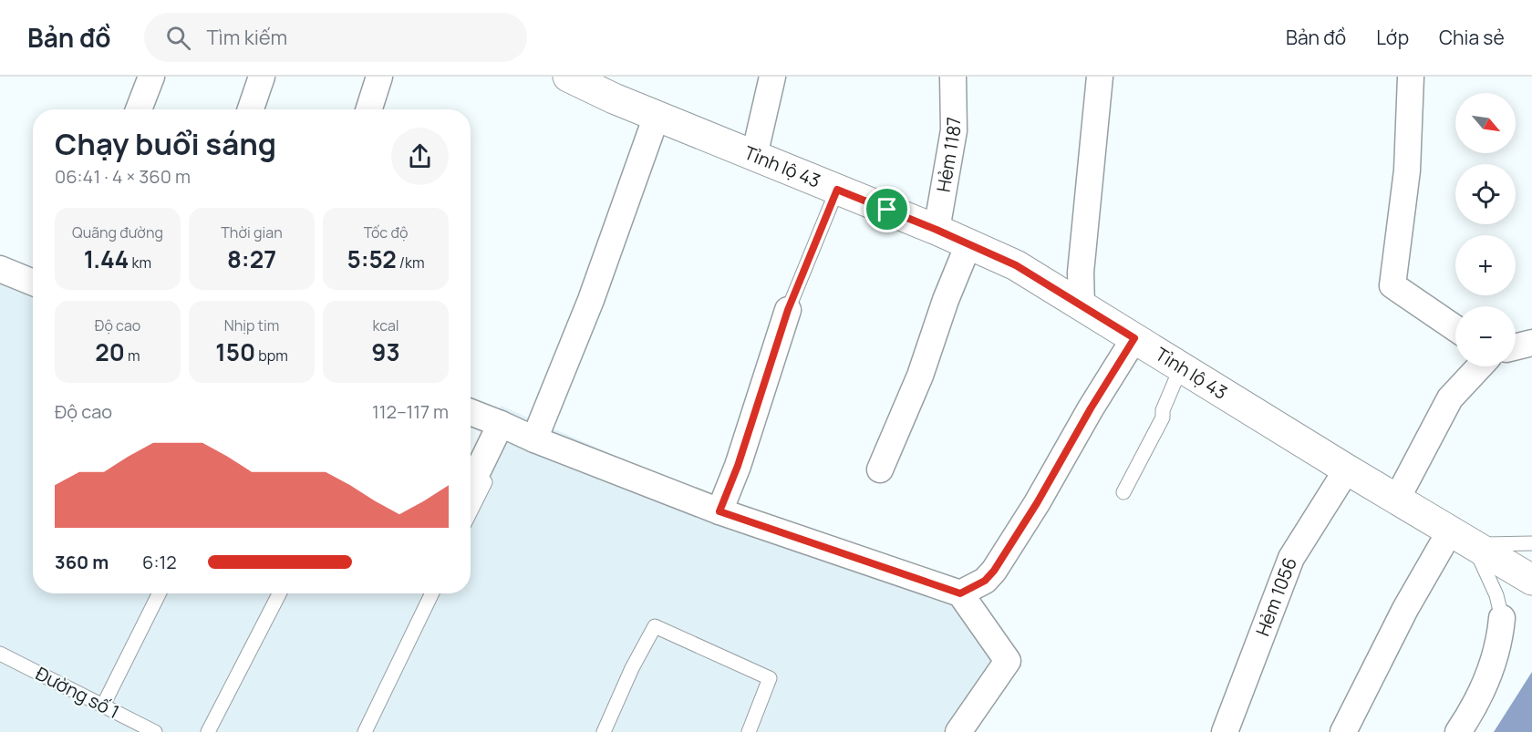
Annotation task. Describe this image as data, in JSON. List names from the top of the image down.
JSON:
{
  "streets": {
    "main road": ["Tỉnh lộ 43"],
    "street": ["Hẻm 1187", "Hẻm 1056"],
    "lane": ["Đường số 1"]
  },
  "crossings": [
    ["Hẻm 1187", "Tỉnh lộ 43"],
    ["Tỉnh lộ 43", "Hẻm 1056"]
  ],
  "north": "bottom right",
  "page": {
    "header": "Bản đồ",
    "search": "Tìm kiếm",
    "nav": ["Bản đồ", "Lớp", "Chia sẻ"],
    "map_buttons": ["+", "−"],
    "heading": ["Chạy buổi sáng", "06:41 · 4 × 360 m"],
    "stats": [
      ["Quãng đường", "1.44 km"],
      ["Thời gian", "8:27"],
      ["Tốc độ", "5:52 /km"],
      ["Độ cao", "20 m"],
      ["Nhịp tim", "150 bpm"],
      ["kcal", "93"]
    ],
    "chart": ["Độ cao", "112–117 m"],
    "list": [
      {
        "name": "360 m",
        "note": "6:12"
      }
    ]
  }
}
